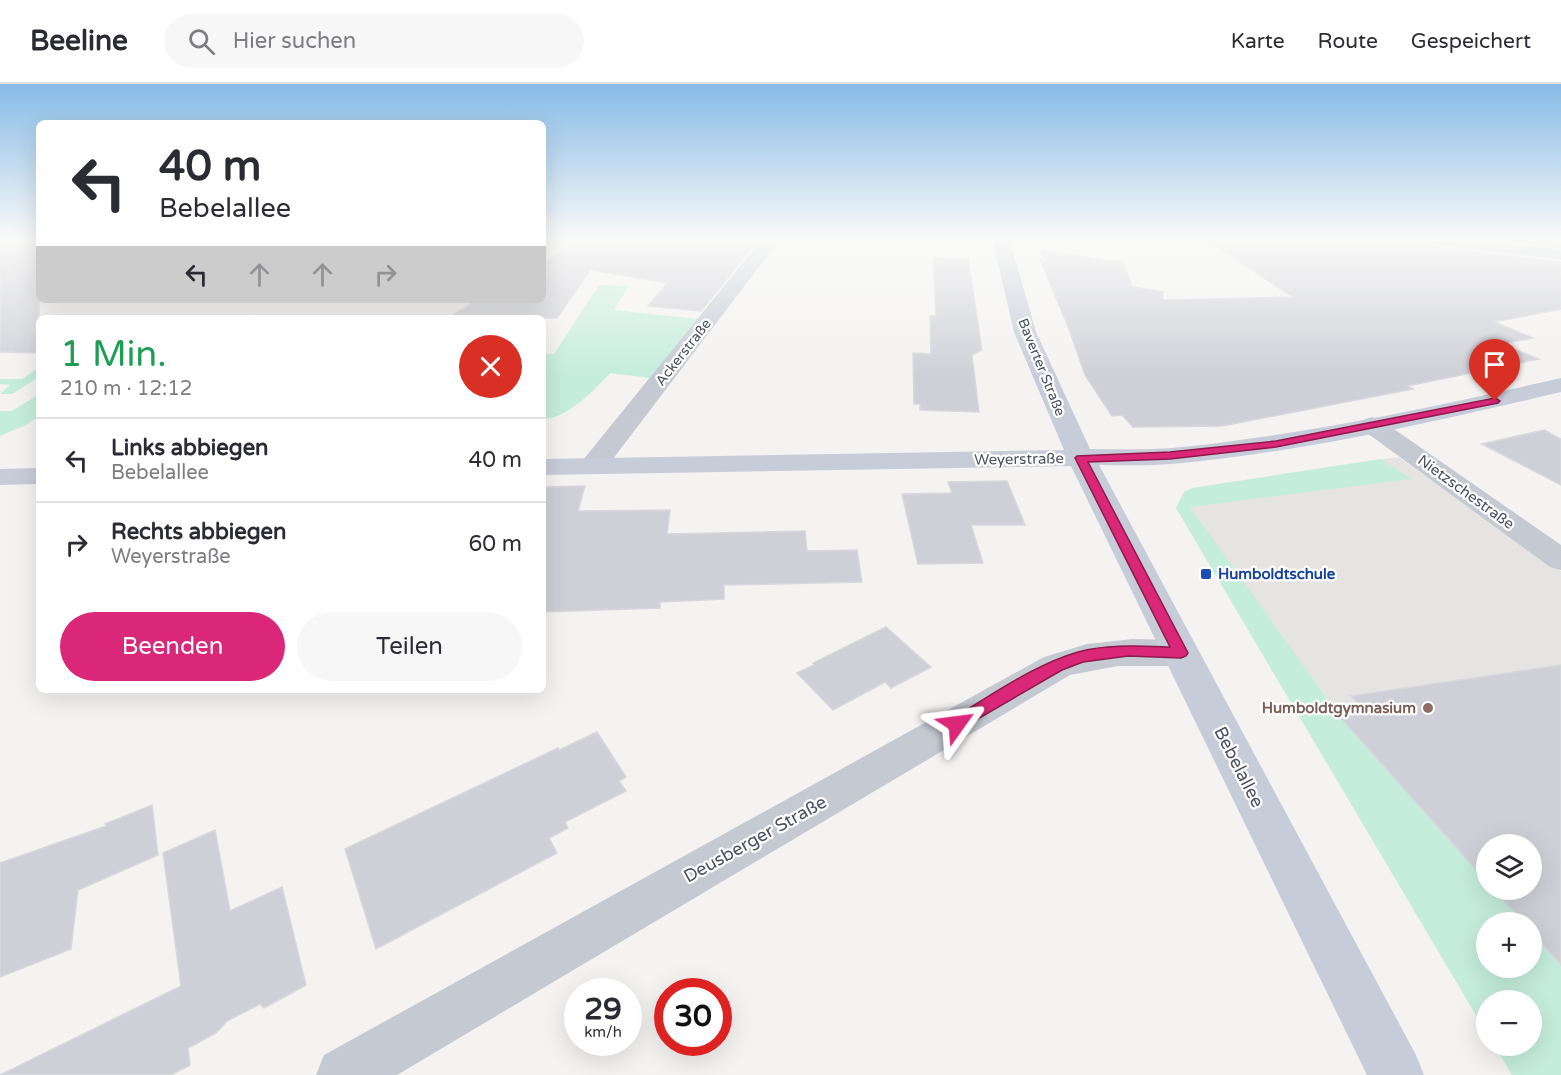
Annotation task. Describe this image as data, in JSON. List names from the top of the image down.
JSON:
{
  "streets": {
    "main road": ["Baverter Straße", "Weyerstraße", "Bebelallee"],
    "street": ["Ackerstraße", "Nietzschestraße", "Deusberger Straße"]
  },
  "crossings": [
    ["Ackerstraße", "Weyerstraße"],
    ["Baverter Straße", "Weyerstraße"],
    ["Baverter Straße", "Bebelallee"],
    ["Weyerstraße", "Nietzschestraße"],
    ["Weyerstraße", "Bebelallee"],
    ["Bebelallee", "Deusberger Straße"]
  ],
  "places": {
    "transit": ["Humboldtschule"],
    "other": ["Humboldtgymnasium"]
  },
  "page": {
    "header": "Beeline",
    "search": "Hier suchen",
    "nav": ["Karte", "Route", "Gespeichert"],
    "turn": ["40 m", "Bebelallee"],
    "heading": ["1 Min.", "210 m · 12:12"],
    "list": [
      {
        "name": "Links abbiegen",
        "note": "Bebelallee",
        "value": "40 m"
      },
      {
        "name": "Rechts abbiegen",
        "note": "Weyerstraße",
        "value": "60 m"
      }
    ],
    "buttons": ["Beenden", "Teilen"],
    "map_buttons": ["+", "−"],
    "speed": "29 km/h",
    "limit": "30"
  }
}
